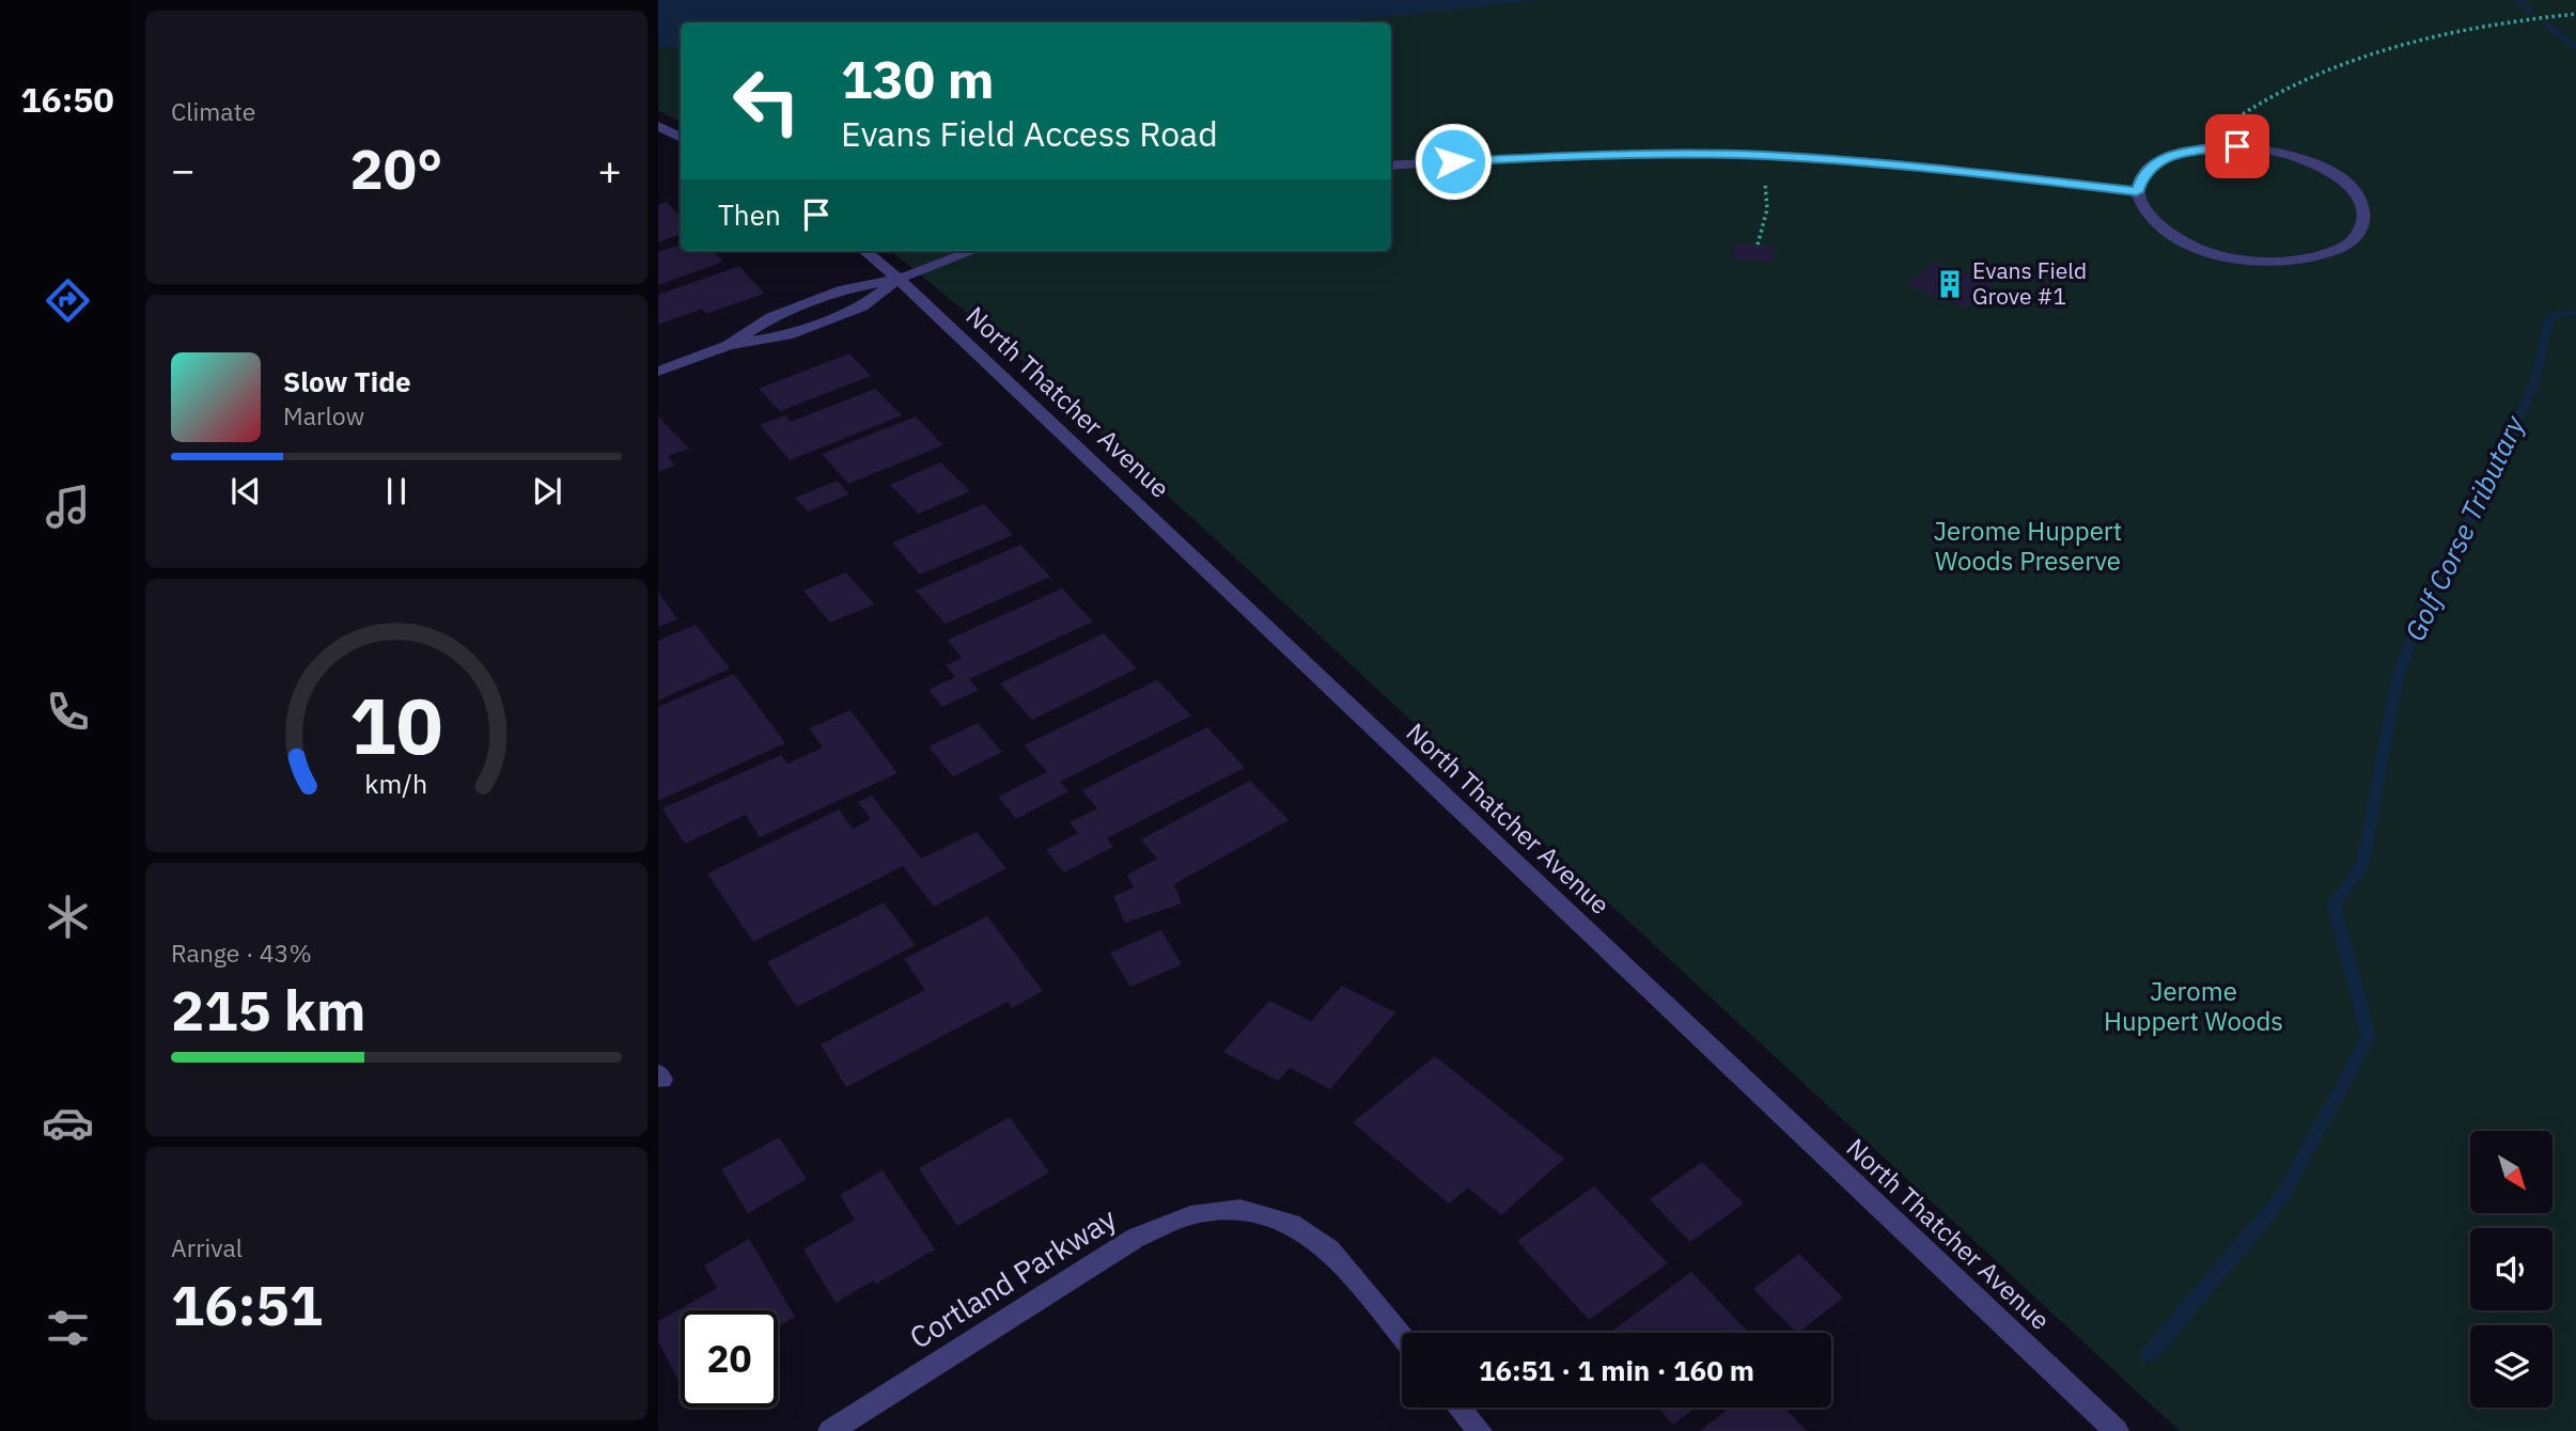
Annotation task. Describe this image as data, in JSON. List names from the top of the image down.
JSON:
{
  "streets": {
    "street": ["North Thatcher Avenue", "Cortland Parkway"]
  },
  "water": ["Golf Corse Tributary"],
  "parks": ["Jerome Huppert Woods Preserve", "Jerome Huppert Woods"],
  "places": {
    "building": ["Evans Field Grove #1"]
  },
  "north": "bottom right",
  "page": {
    "tabs": "16:50",
    "tile": [
      "Climate",
      ["Range · 43%", "215 km"],
      ["Arrival", "16:51"]
    ],
    "turn": ["130 m", "Evans Field Access Road"],
    "heat": ["−", "20°", "+"],
    "then": "Then",
    "song": ["Slow Tide", "Marlow"],
    "limit": "20",
    "trip": "16:51 · 1 min · 160 m",
    "gauge": ["10", "km/h"]
  }
}
